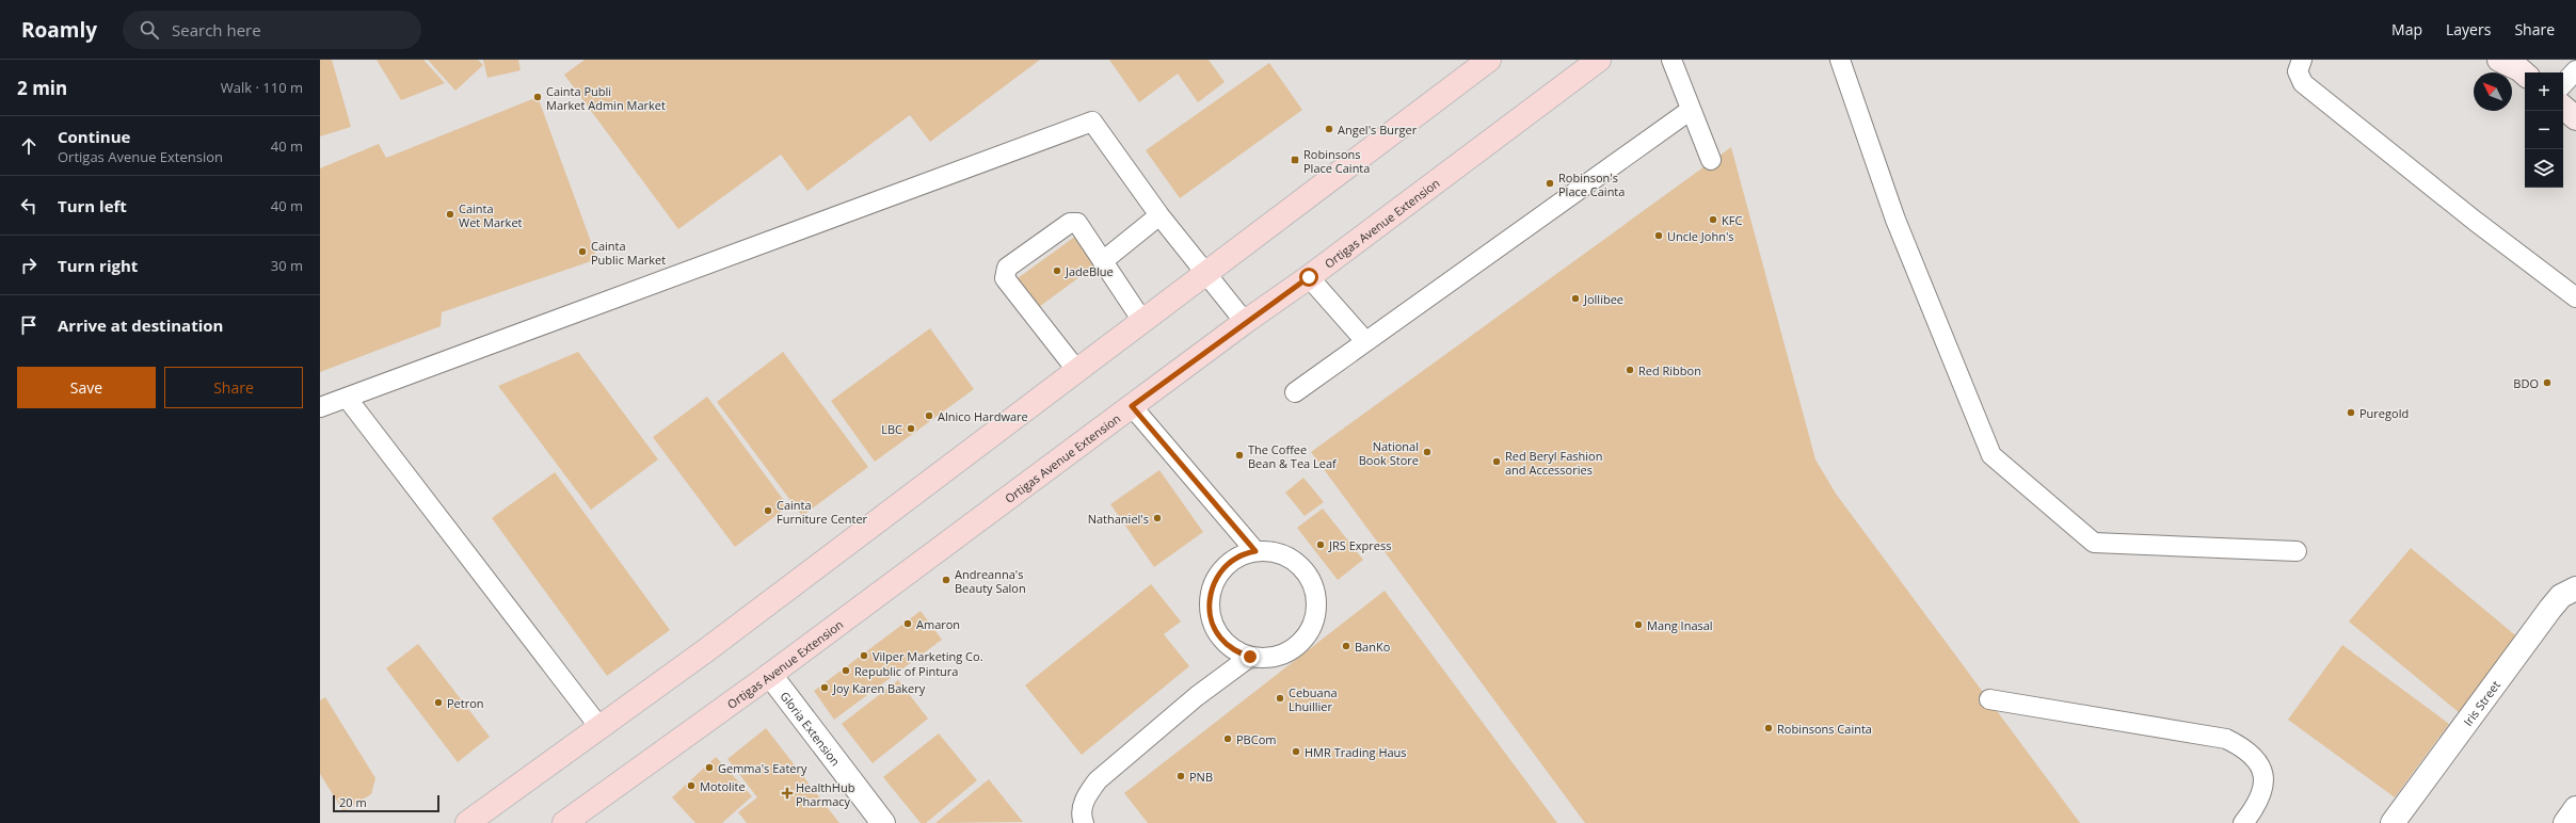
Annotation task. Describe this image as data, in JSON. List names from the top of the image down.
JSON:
{
  "streets": {
    "main road": ["Ortigas Avenue Extension"],
    "street": ["Iris Street", "Gloria Extension"]
  },
  "crossings": [
    ["Ortigas Avenue Extension", "Gloria Extension"]
  ],
  "places": {
    "other": [
      "Cainta Publi Market Admin Market",
      "Angel's Burger",
      "Robinson's Place Cainta",
      "Cainta Wet Market",
      "KFC",
      "Uncle John's",
      "Cainta Public Market",
      "JadeBlue",
      "Jollibee",
      "Red Ribbon",
      "BDO",
      "Puregold",
      "Alnico Hardware",
      "LBC",
      "National Book Store",
      "The Coffee Bean & Tea Leaf",
      "Red Beryl Fashion and Accessories",
      "Cainta Furniture Center",
      "Nathaniel's",
      "JRS Express",
      "Andreanna's Beauty Salon",
      "Amaron",
      "Mang Inasal",
      "BanKo",
      "Vilper Marketing Co.",
      "Republic of Pintura",
      "Joy Karen Bakery",
      "Cebuana Lhuillier",
      "Petron",
      "Robinsons Cainta",
      "PBCom",
      "HMR Trading Haus",
      "Gemma's Eatery",
      "PNB",
      "Motolite"
    ],
    "transit": ["Robinsons Place Cainta"],
    "health": ["HealthHub Pharmacy"]
  },
  "scale_bar": "20 m",
  "north": "top left",
  "page": {
    "header": "Roamly",
    "search": "Search here",
    "nav": ["Map", "Layers", "Share"],
    "heading": ["2 min", "Walk · 110 m"],
    "map_buttons": ["+", "−"],
    "list": [
      ["Continue", "Ortigas Avenue Extension", "40 m"],
      ["Turn left", "40 m"],
      ["Turn right", "30 m"],
      "Arrive at destination"
    ],
    "buttons": ["Save", "Share"],
    "scale": "20 m"
  }
}
